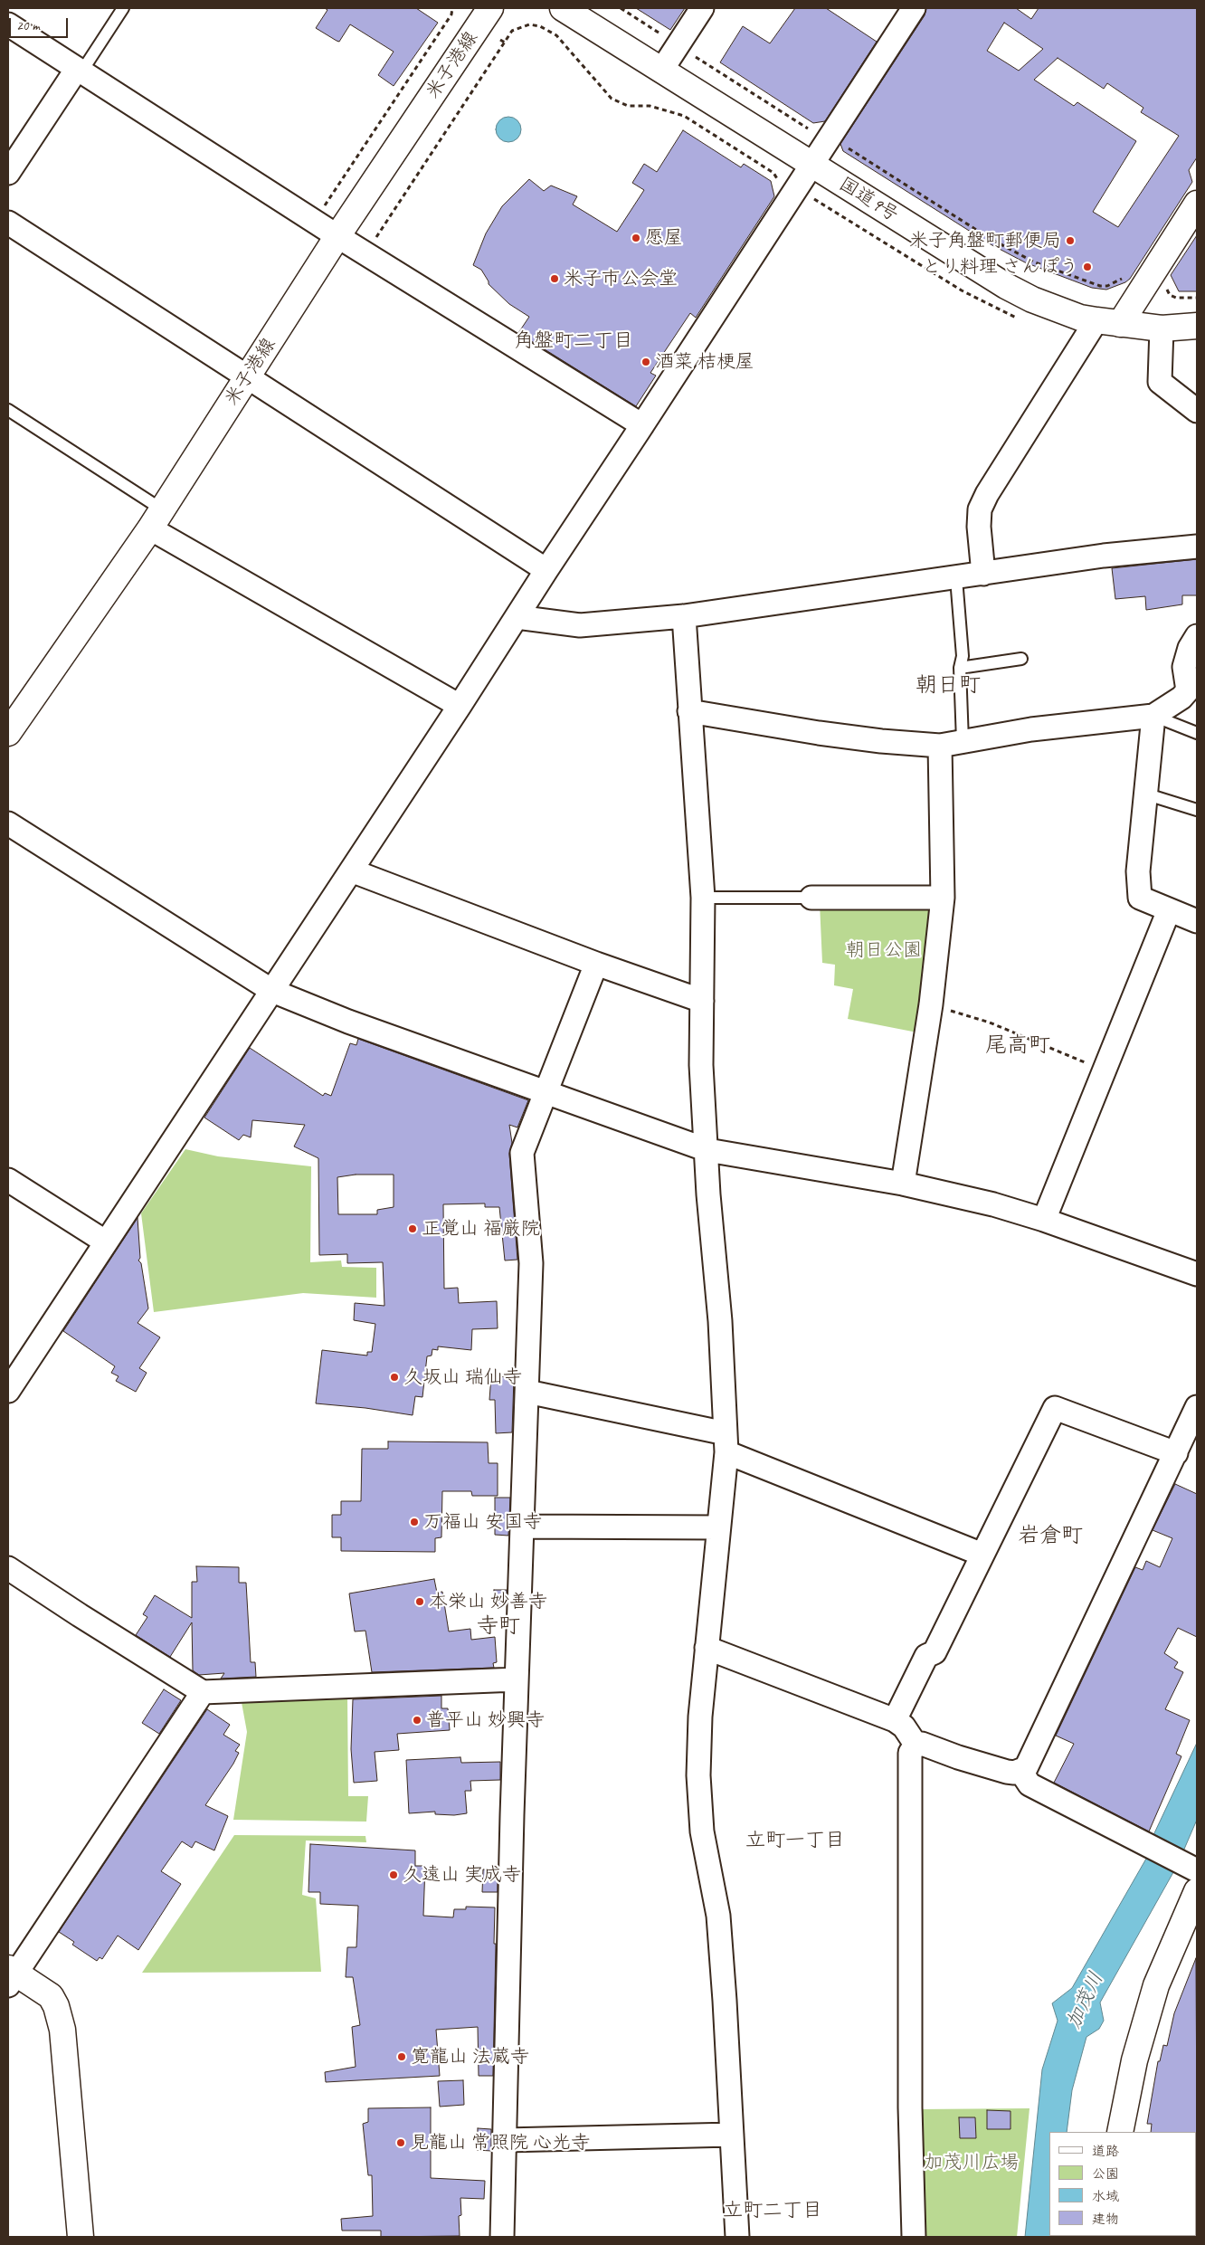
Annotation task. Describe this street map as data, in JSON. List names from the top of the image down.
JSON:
{
  "streets": {
    "main road": ["米子港線", "国道9号"]
  },
  "districts": [
    "角盤町二丁目",
    "朝日町",
    "尾高町",
    "岩倉町",
    "寺町",
    "立町一丁目",
    "立町二丁目"
  ],
  "water": ["加茂川"],
  "parks": ["朝日公園", "加茂川広場"],
  "places": [
    "愿屋",
    "米子角盤町郵便局",
    "とり料理 さんぽう",
    "米子市公会堂",
    "酒菜 桔梗屋",
    "正覚山 福厳院",
    "久坂山 瑞仙寺",
    "万福山 安国寺",
    "本栄山 妙善寺",
    "普平山 妙興寺",
    "久遠山 実成寺",
    "寛龍山 法蔵寺",
    "見龍山 常照院 心光寺"
  ],
  "legend": [
    "道路",
    "公園",
    "水域",
    "建物"
  ],
  "scale_bar": "20 m"
}
